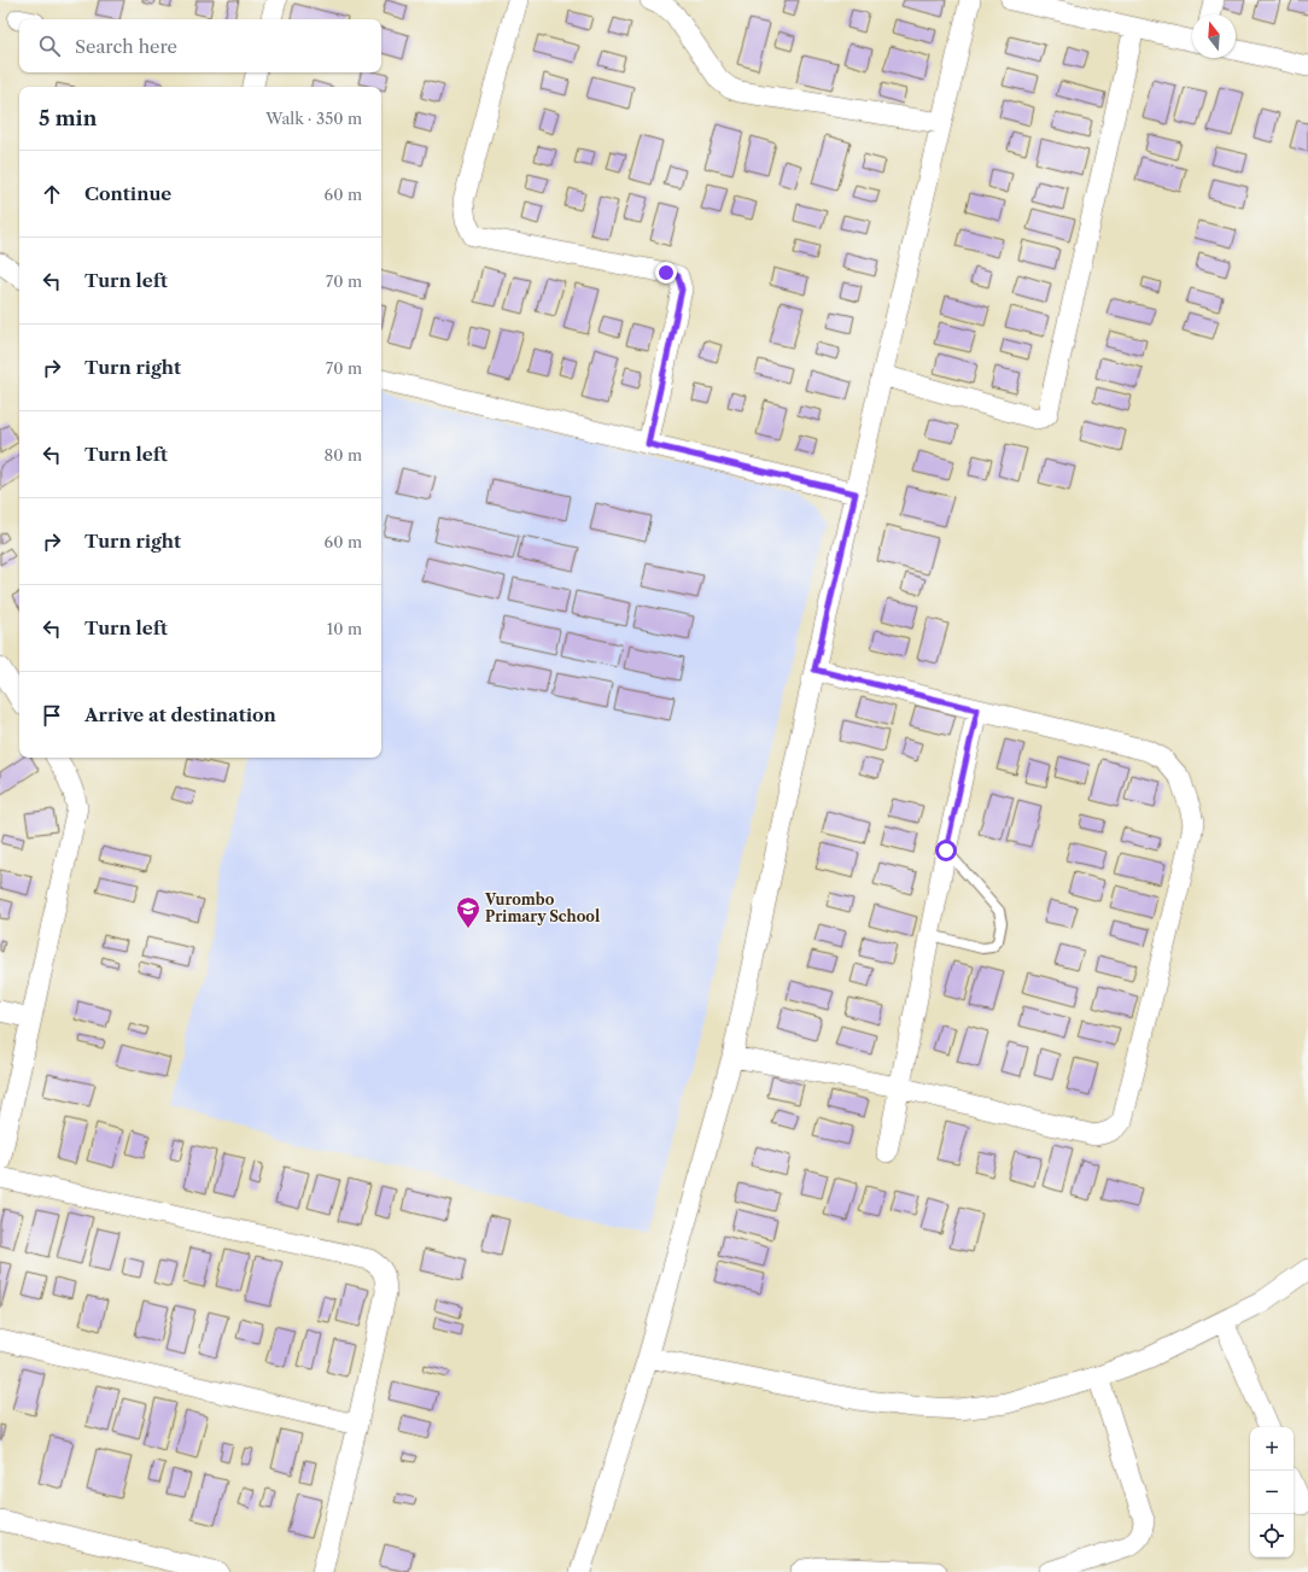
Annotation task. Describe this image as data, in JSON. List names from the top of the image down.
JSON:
{
  "places": {
    "school or university": ["Vurombo Primary School"]
  },
  "north": "top",
  "page": {
    "search": "Search here",
    "heading": ["5 min", "Walk · 350 m"],
    "list": [
      ["Continue", "60 m"],
      ["Turn left", "70 m"],
      ["Turn right", "70 m"],
      ["Turn left", "80 m"],
      ["Turn right", "60 m"],
      ["Turn left", "10 m"],
      "Arrive at destination"
    ],
    "map_buttons": ["+", "−"]
  }
}
